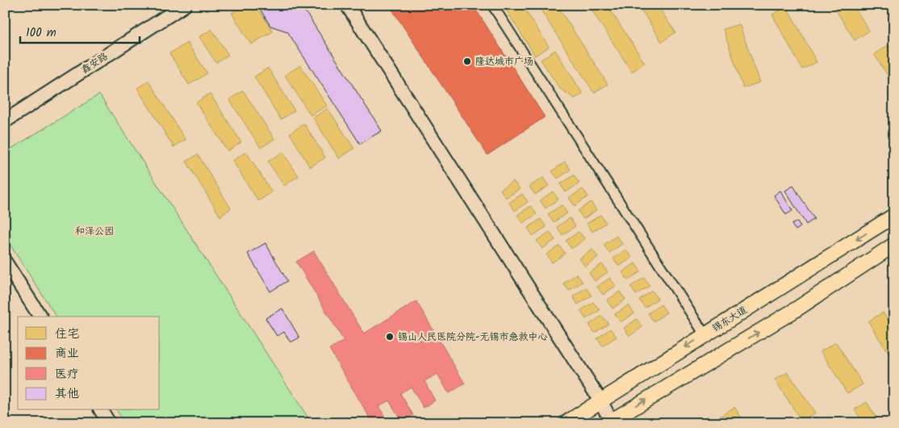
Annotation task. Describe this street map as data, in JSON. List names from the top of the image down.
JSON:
{
  "streets": {
    "main road": ["锡东大道"],
    "street": ["鑫安路"]
  },
  "parks": ["和泽公园"],
  "places": ["隆达城市广场", "锡山人民医院分院-无锡市急救中心"],
  "legend": [
    "住宅",
    "商业",
    "医疗",
    "其他"
  ],
  "scale_bar": "100 m"
}
